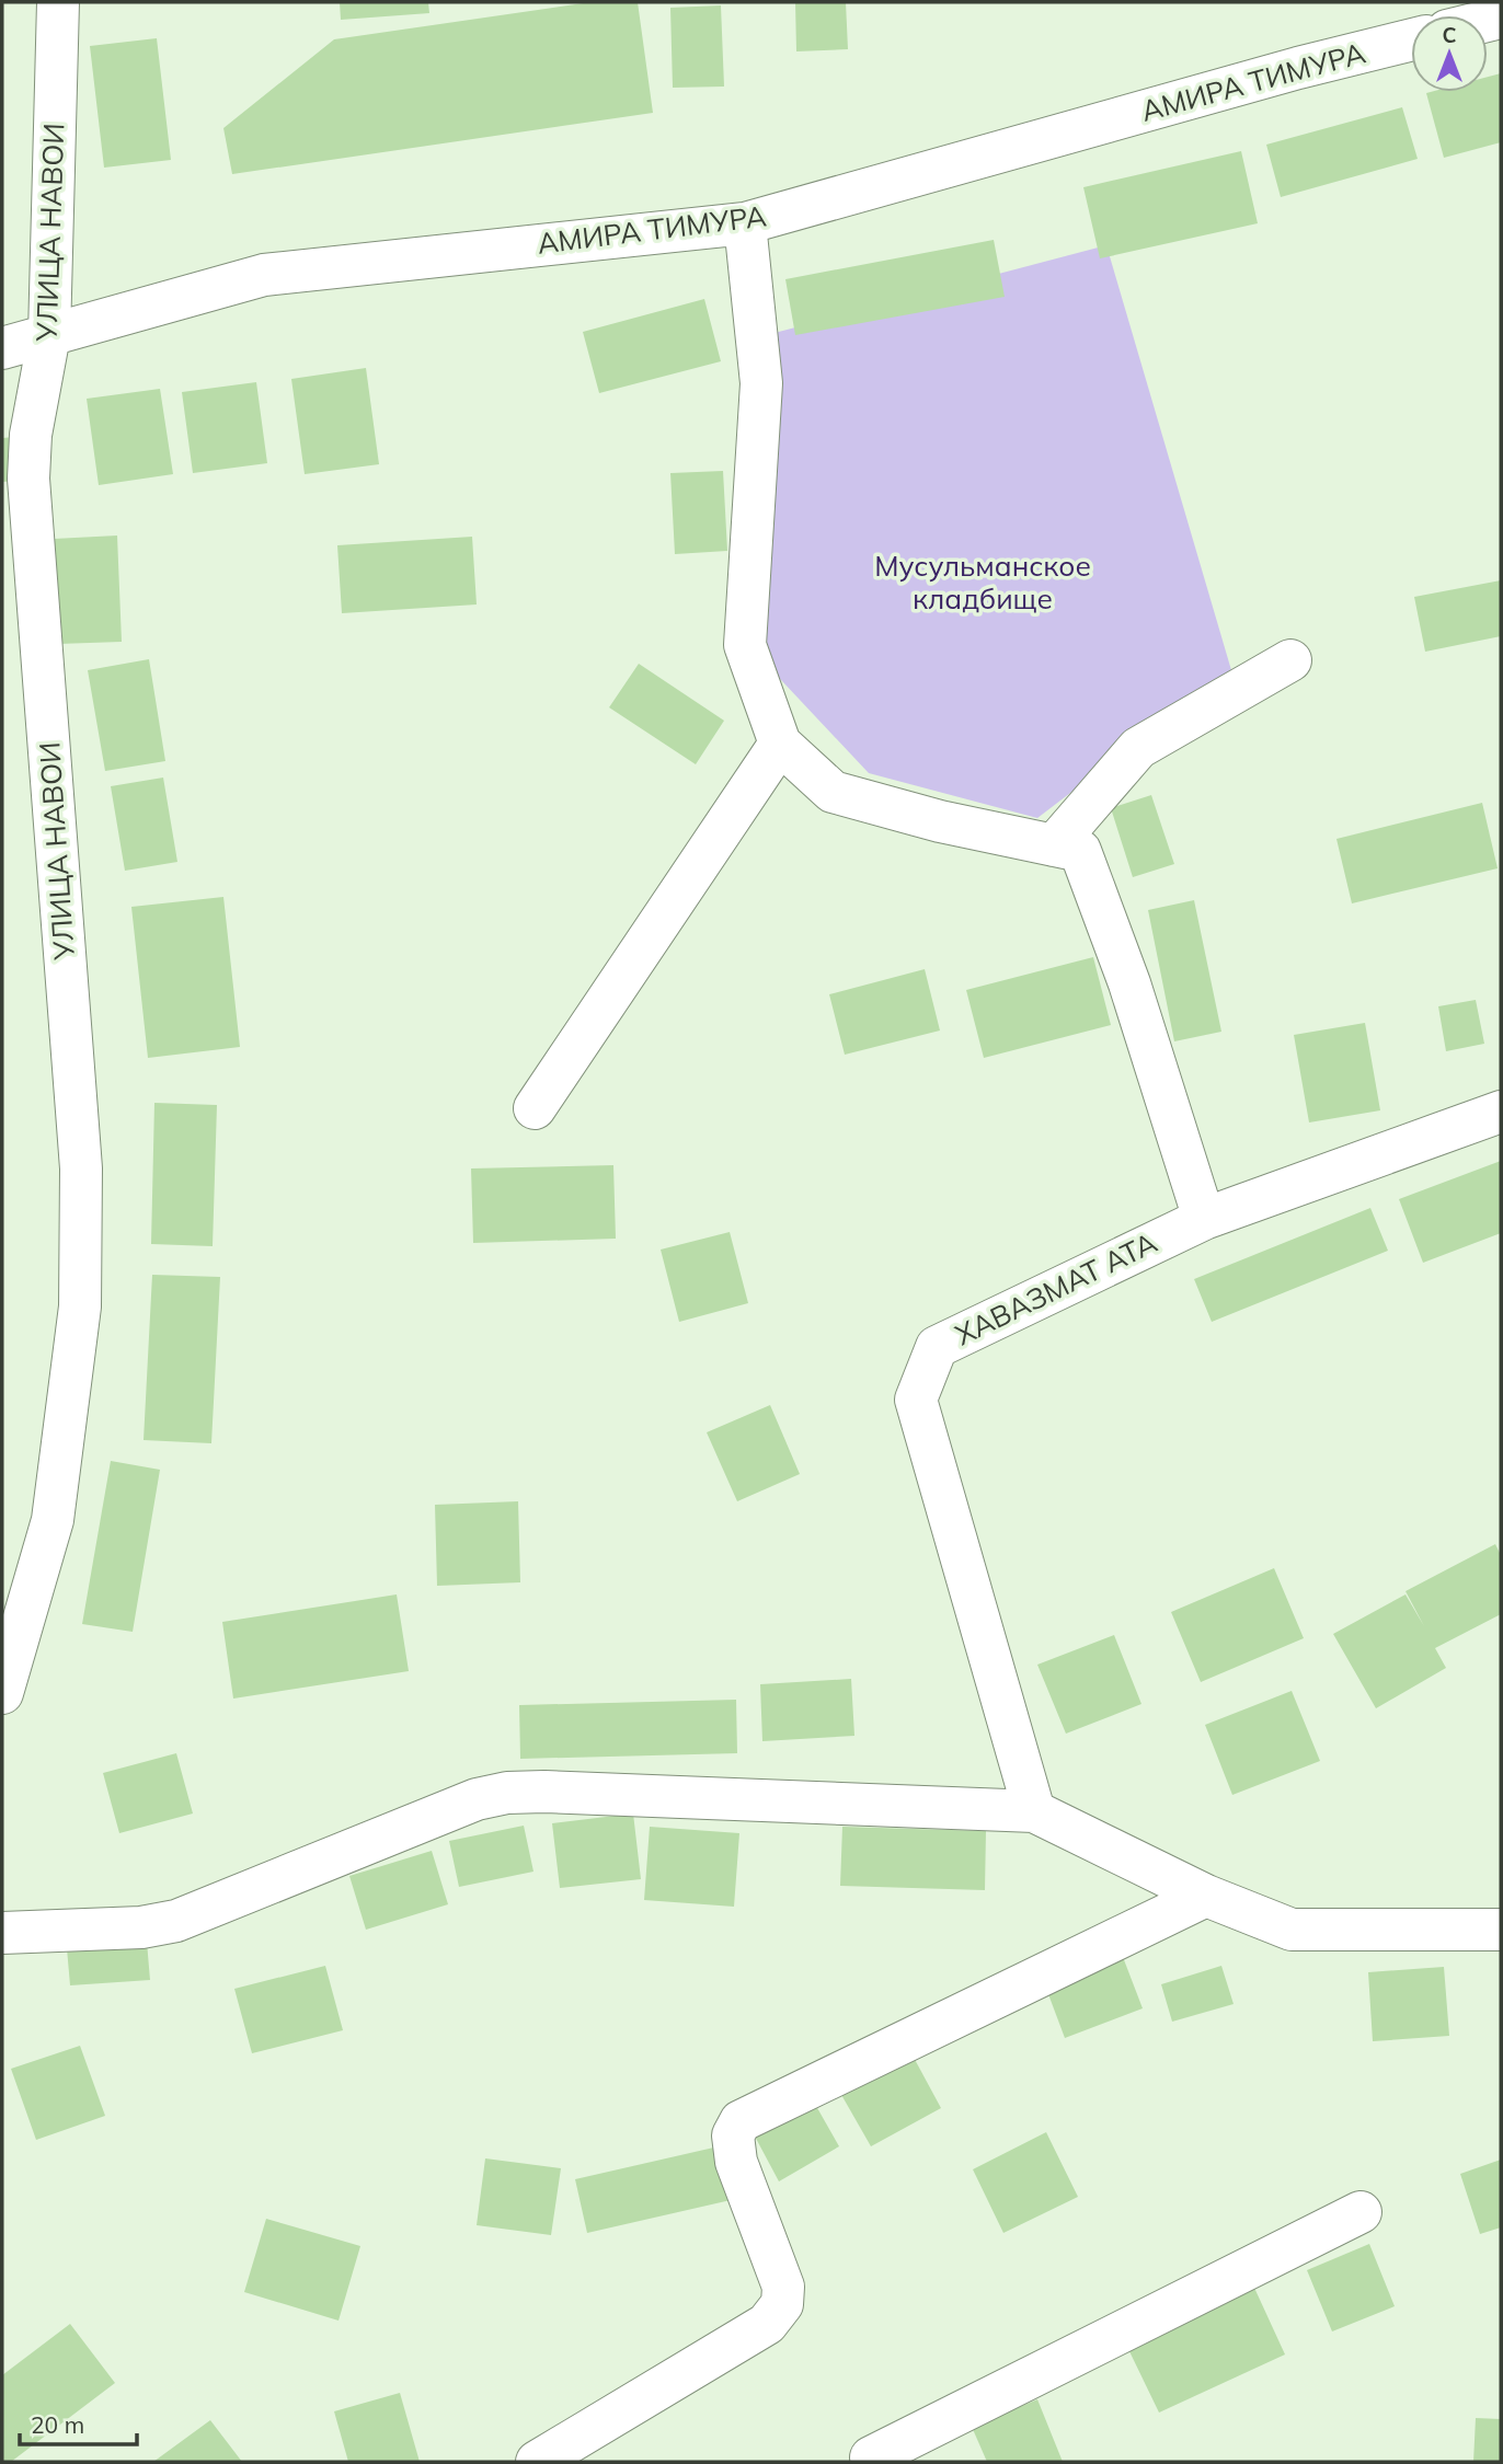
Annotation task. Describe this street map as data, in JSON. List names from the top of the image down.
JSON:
{
  "streets": {
    "street": ["АМИРА ТИМУРА", "УЛИЦА НАВОИ", "ХАВАЗМАТ АТА"]
  },
  "crossings": [
    ["АМИРА ТИМУРА", "УЛИЦА НАВОИ"]
  ],
  "parks": ["Мусульманское кладбище"],
  "scale_bar": "20 m",
  "north": "top"
}
